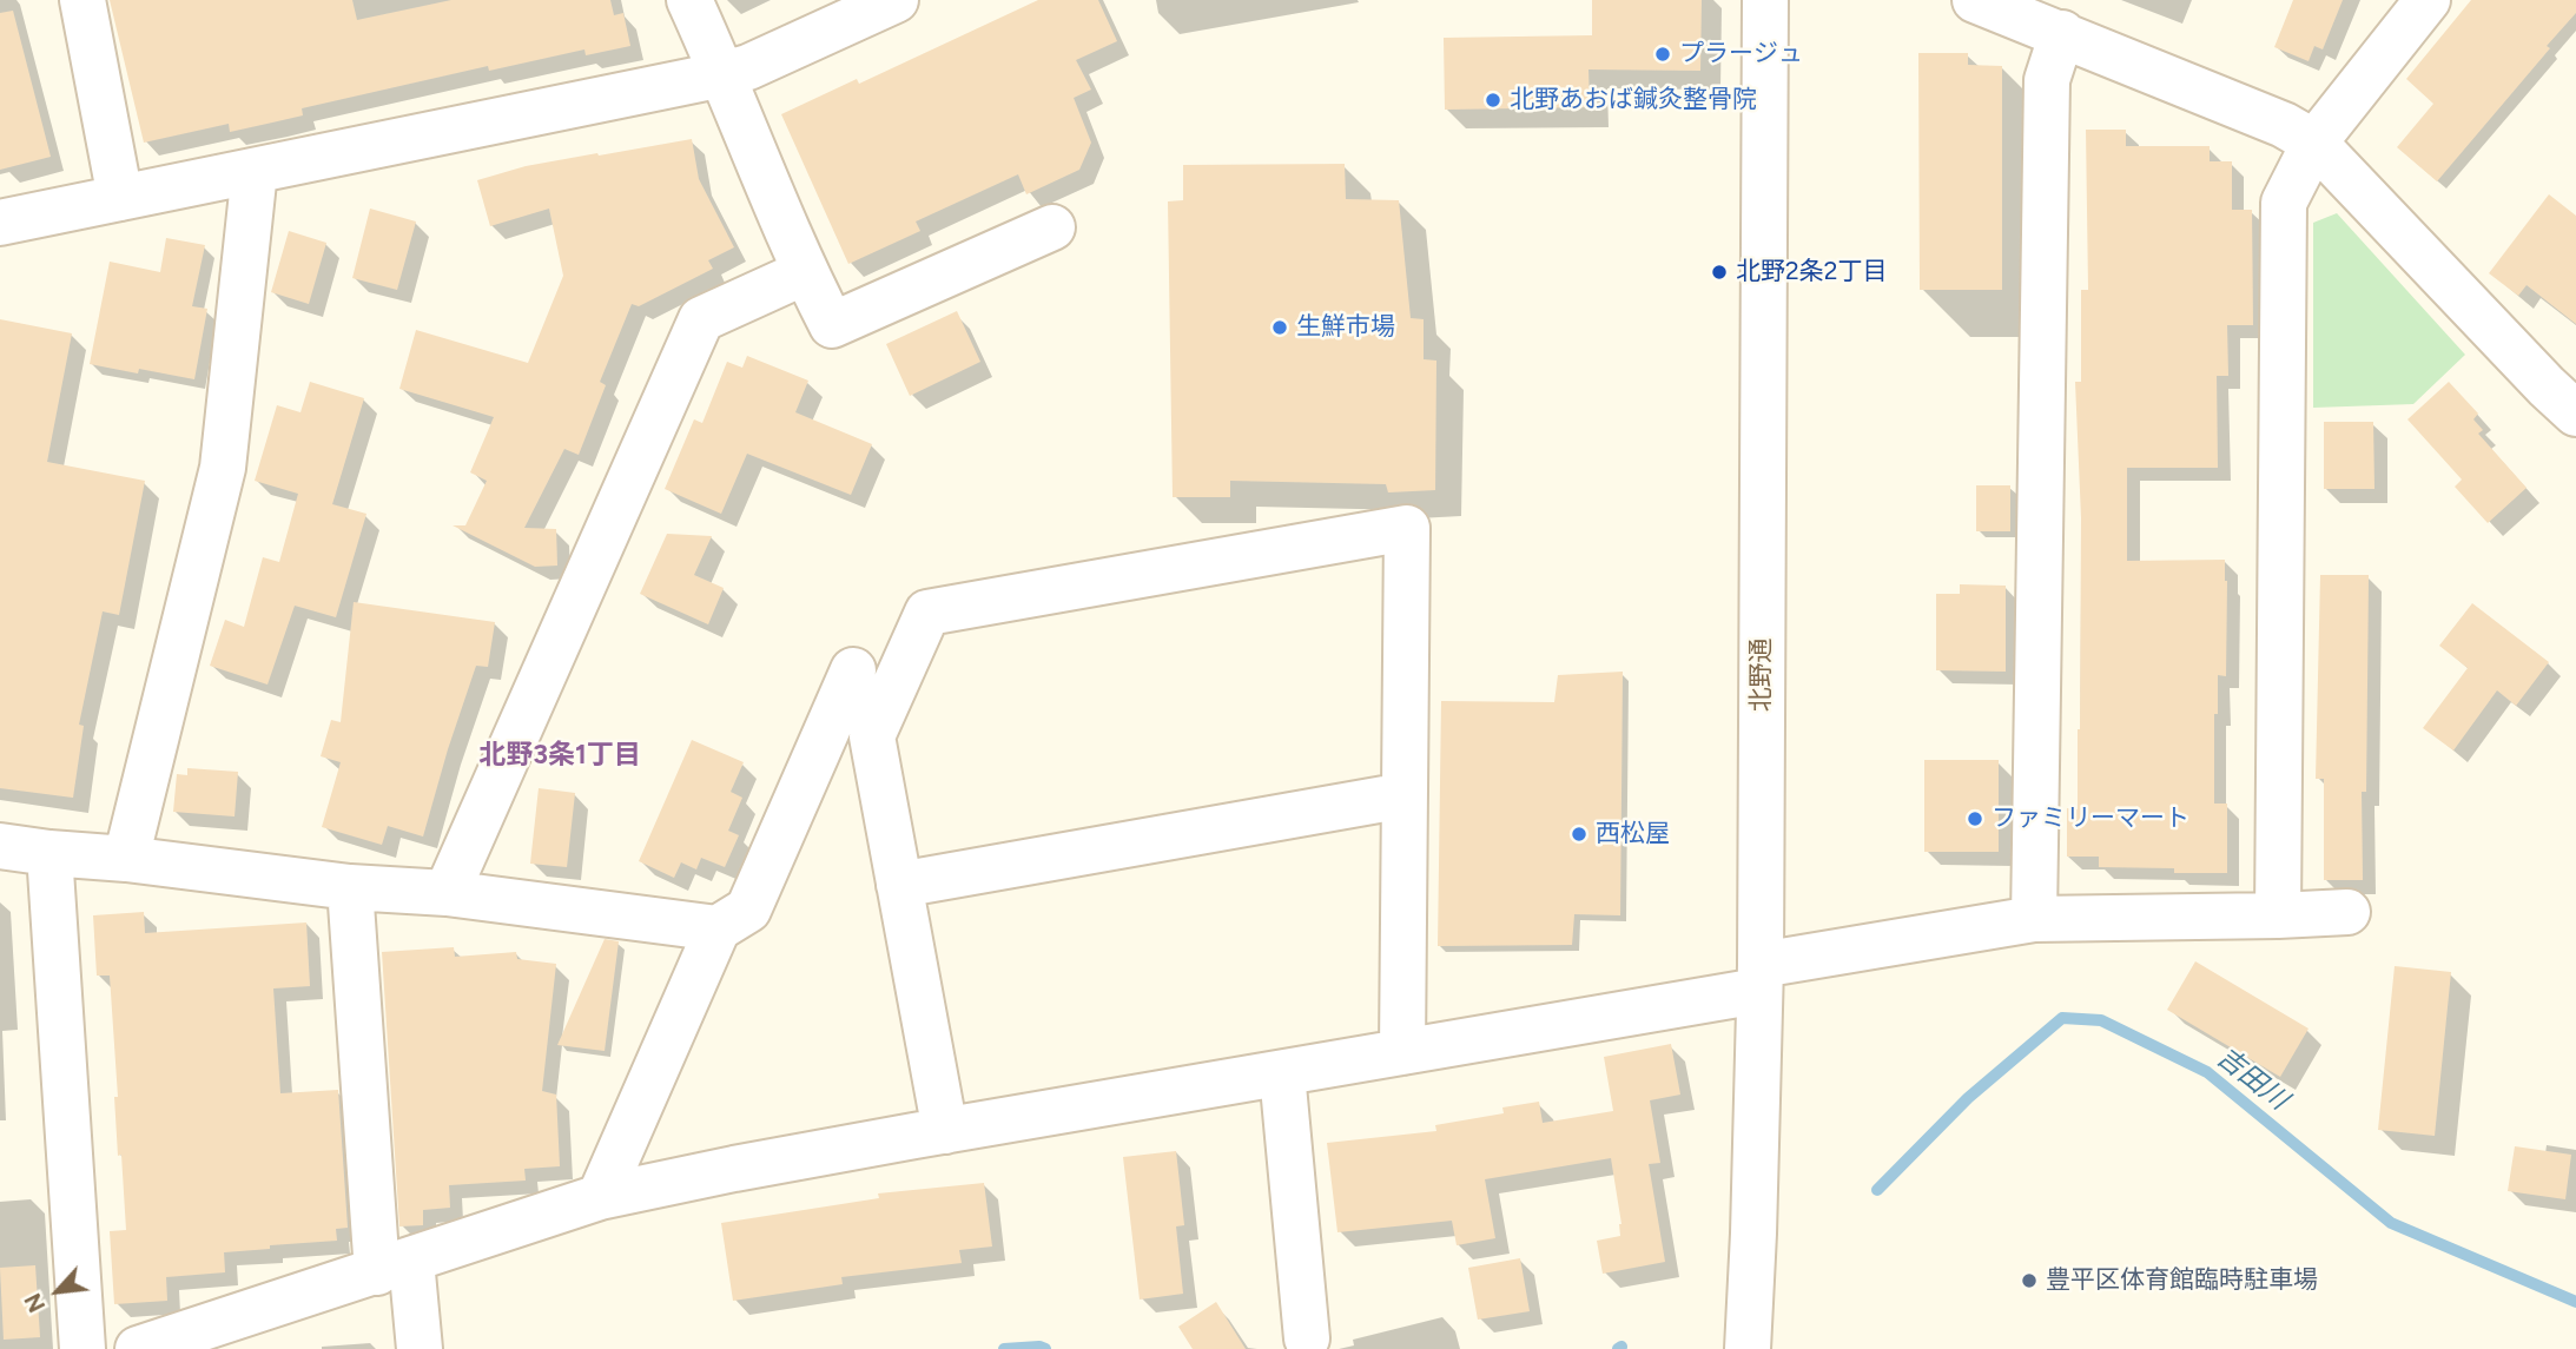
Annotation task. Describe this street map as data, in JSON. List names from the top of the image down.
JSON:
{
  "streets": {
    "street": ["北野通"]
  },
  "districts": ["北野3条1丁目"],
  "water": ["吉田川"],
  "places": [
    "プラージュ",
    "北野あおば鍼灸整骨院",
    "北野2条2丁目",
    "生鮮市場",
    "ファミリーマート",
    "西松屋",
    "豊平区体育館臨時駐車場"
  ],
  "north": "bottom left"
}
